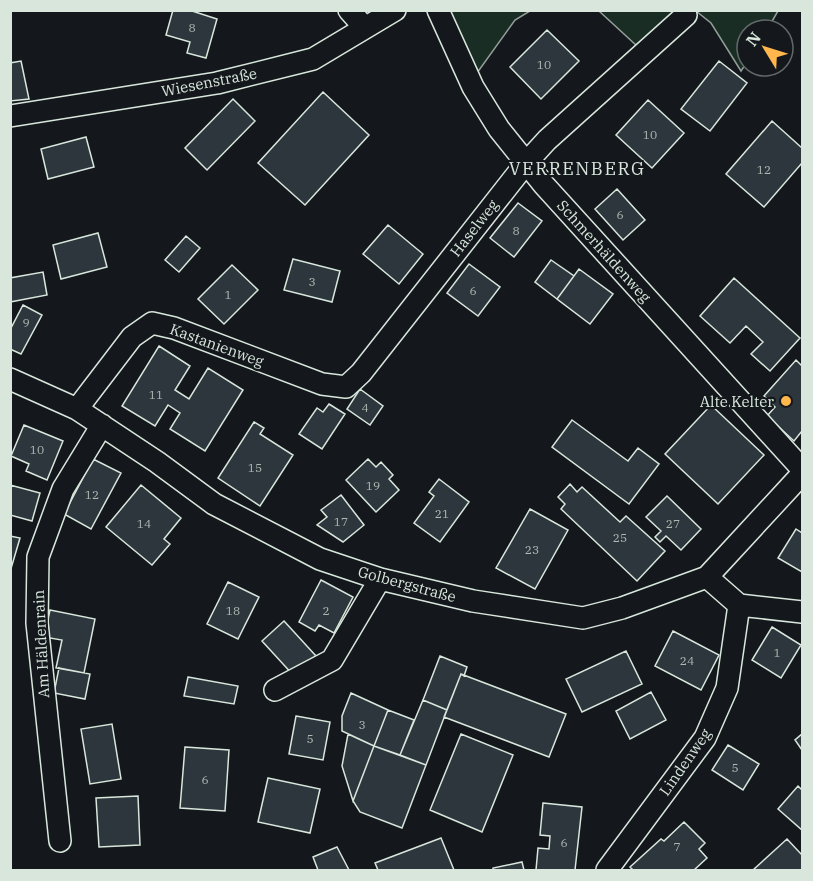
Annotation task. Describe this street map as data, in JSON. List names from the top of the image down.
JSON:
{
  "streets": {
    "street": [
      "Wiesenstraße",
      "Haselweg",
      "Schmerhäldenweg",
      "Kastanienweg",
      "Golbergstraße",
      "Am Häldenrain",
      "Lindenweg"
    ]
  },
  "crossings": [
    ["Haselweg", "Schmerhäldenweg"],
    ["Haselweg", "Kastanienweg"],
    ["Kastanienweg", "Golbergstraße"],
    ["Golbergstraße", "Am Häldenrain"]
  ],
  "districts": ["VERRENBERG"],
  "places": ["Alte Kelter"],
  "house_numbers": [
    "8",
    "10",
    "10",
    "12",
    "6",
    "8",
    "3",
    "6",
    "1",
    "9",
    "11",
    "4",
    "10",
    "15",
    "19",
    "12",
    "21",
    "17",
    "14",
    "27",
    "25",
    "23",
    "18",
    "2",
    "1",
    "24",
    "3",
    "5",
    "5",
    "6",
    "6",
    "7"
  ],
  "north": "top left"
}
